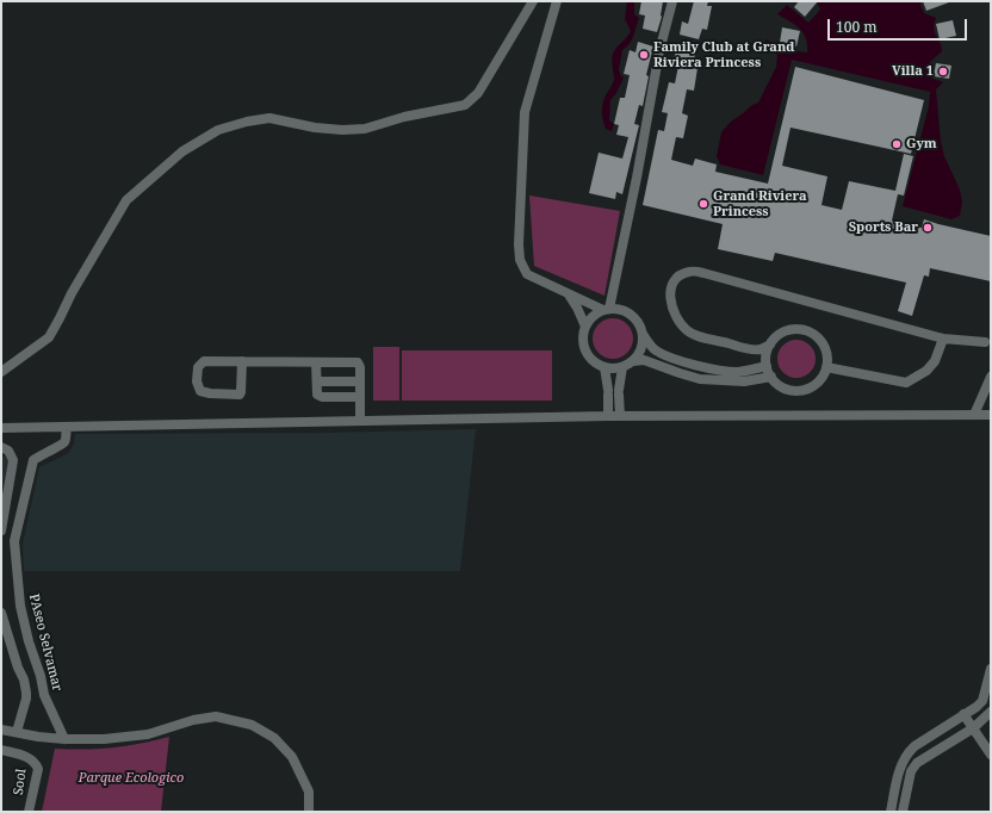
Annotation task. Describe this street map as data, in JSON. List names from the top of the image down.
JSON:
{
  "streets": {
    "street": ["PAseo Selvamar", "Sool"]
  },
  "parks": ["Parque Ecologico"],
  "places": [
    "Family Club at Grand Riviera Princess",
    "Villa 1",
    "Gym",
    "Grand Riviera Princess",
    "Sports Bar"
  ],
  "scale_bar": "100 m"
}
